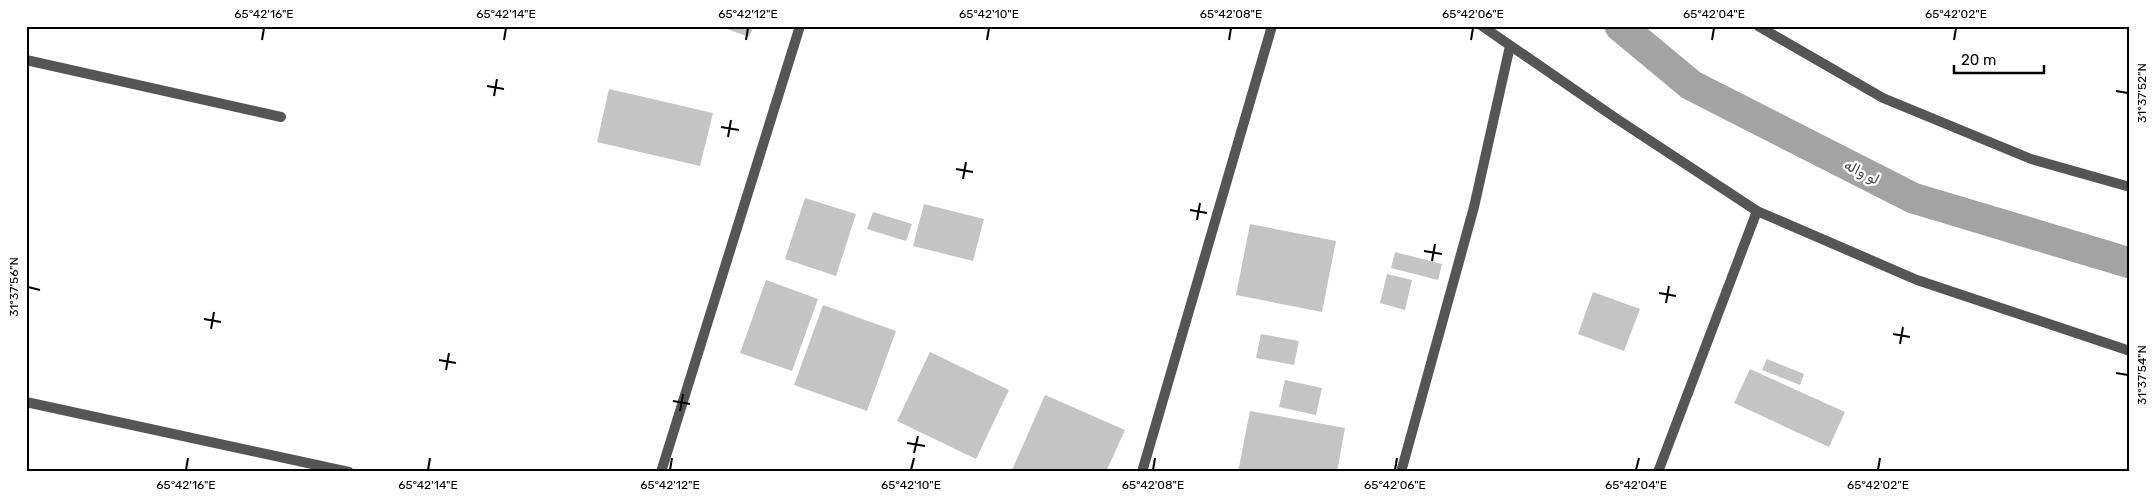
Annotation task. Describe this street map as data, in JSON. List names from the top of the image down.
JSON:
{
  "water": ["لو واله"],
  "scale_bar": "20 m",
  "coordinates": [
    "65°42'16\"E",
    "65°42'14\"E",
    "65°42'12\"E",
    "65°42'10\"E",
    "65°42'08\"E",
    "65°42'06\"E",
    "65°42'04\"E",
    "65°42'02\"E",
    "31°37'52\"N",
    "31°37'56\"N",
    "31°37'54\"N"
  ]
}
